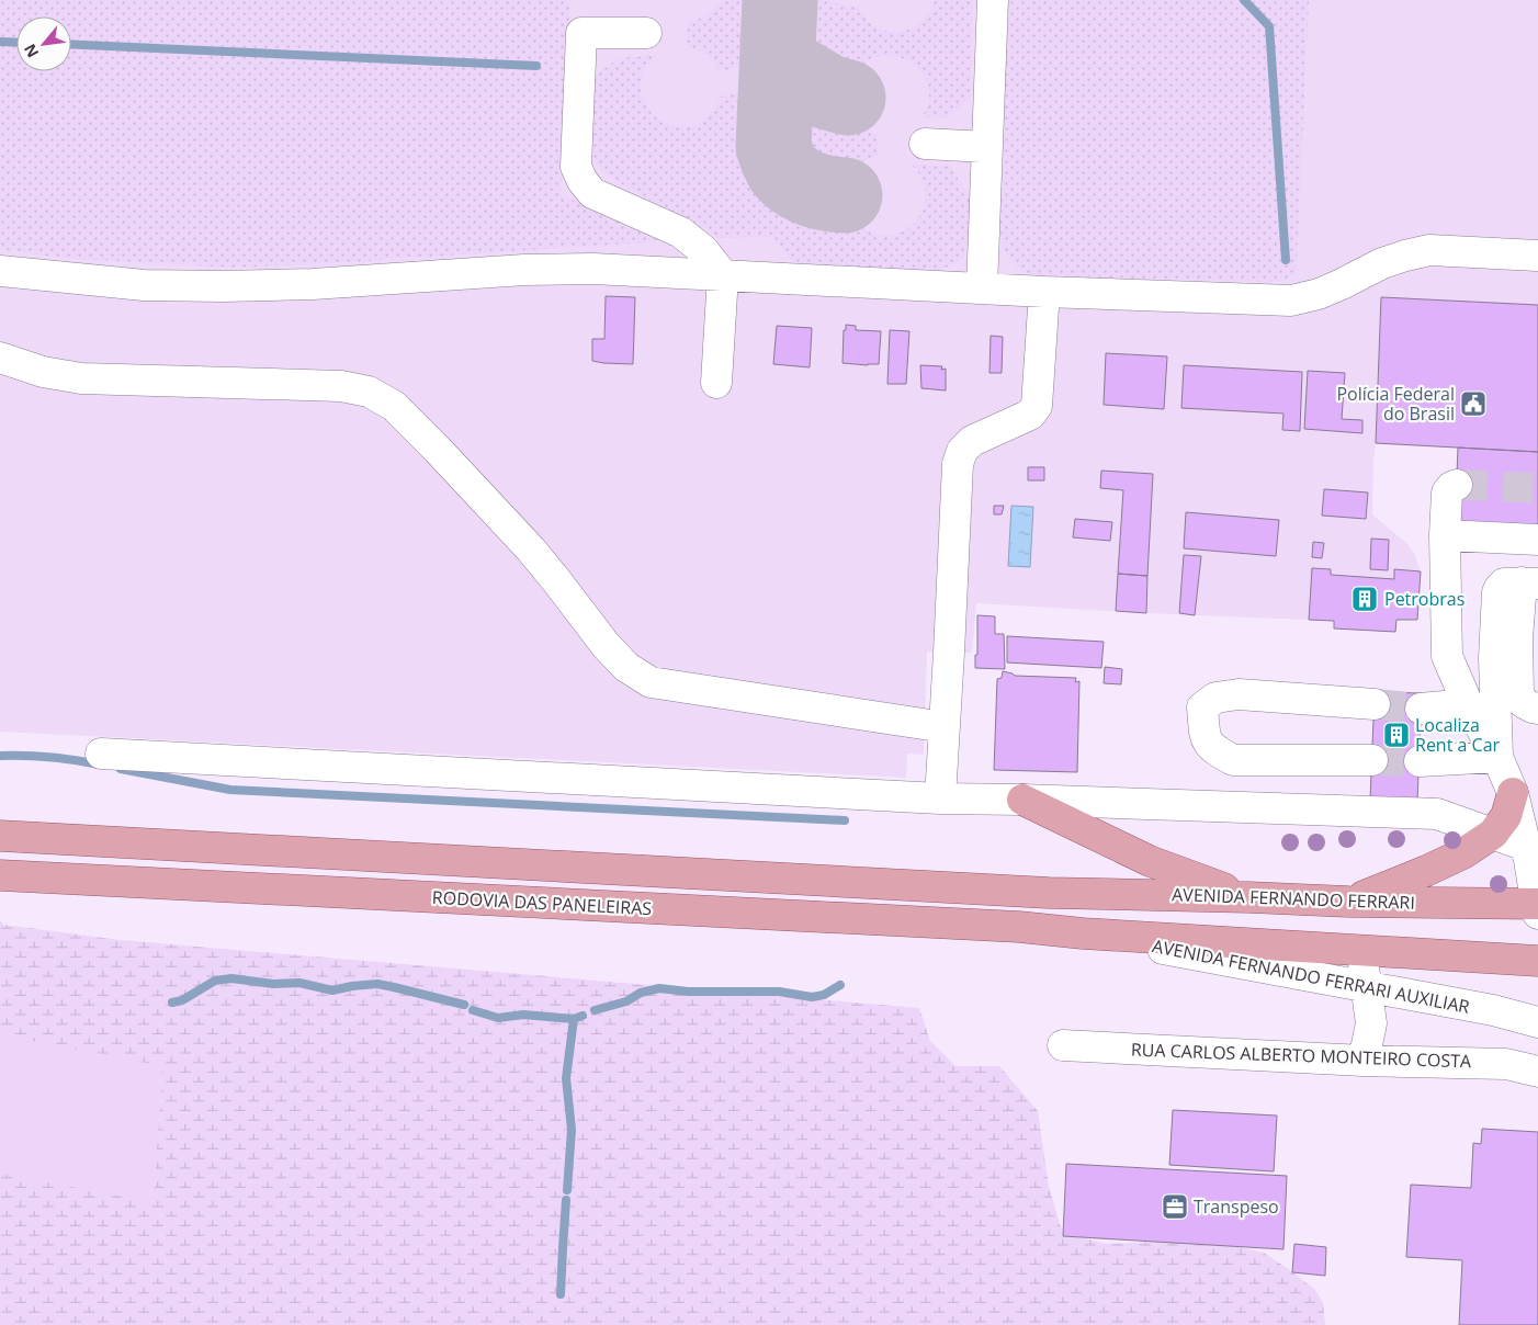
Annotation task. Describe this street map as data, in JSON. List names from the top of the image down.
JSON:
{
  "streets": {
    "main road": ["AVENIDA FERNANDO FERRARI", "RODOVIA DAS PANELEIRAS"],
    "street": ["AVENIDA FERNANDO FERRARI AUXILIAR", "RUA CARLOS ALBERTO MONTEIRO COSTA"]
  },
  "crossings": [
    ["AVENIDA FERNANDO FERRARI", "RODOVIA DAS PANELEIRAS"],
    ["RODOVIA DAS PANELEIRAS", "AVENIDA FERNANDO FERRARI AUXILIAR"]
  ],
  "places": {
    "public building": ["Polícia Federal do Brasil"],
    "building": ["Petrobras", "Localiza Rent a Car"],
    "office": ["Transpeso"]
  },
  "north": "bottom left"
}
